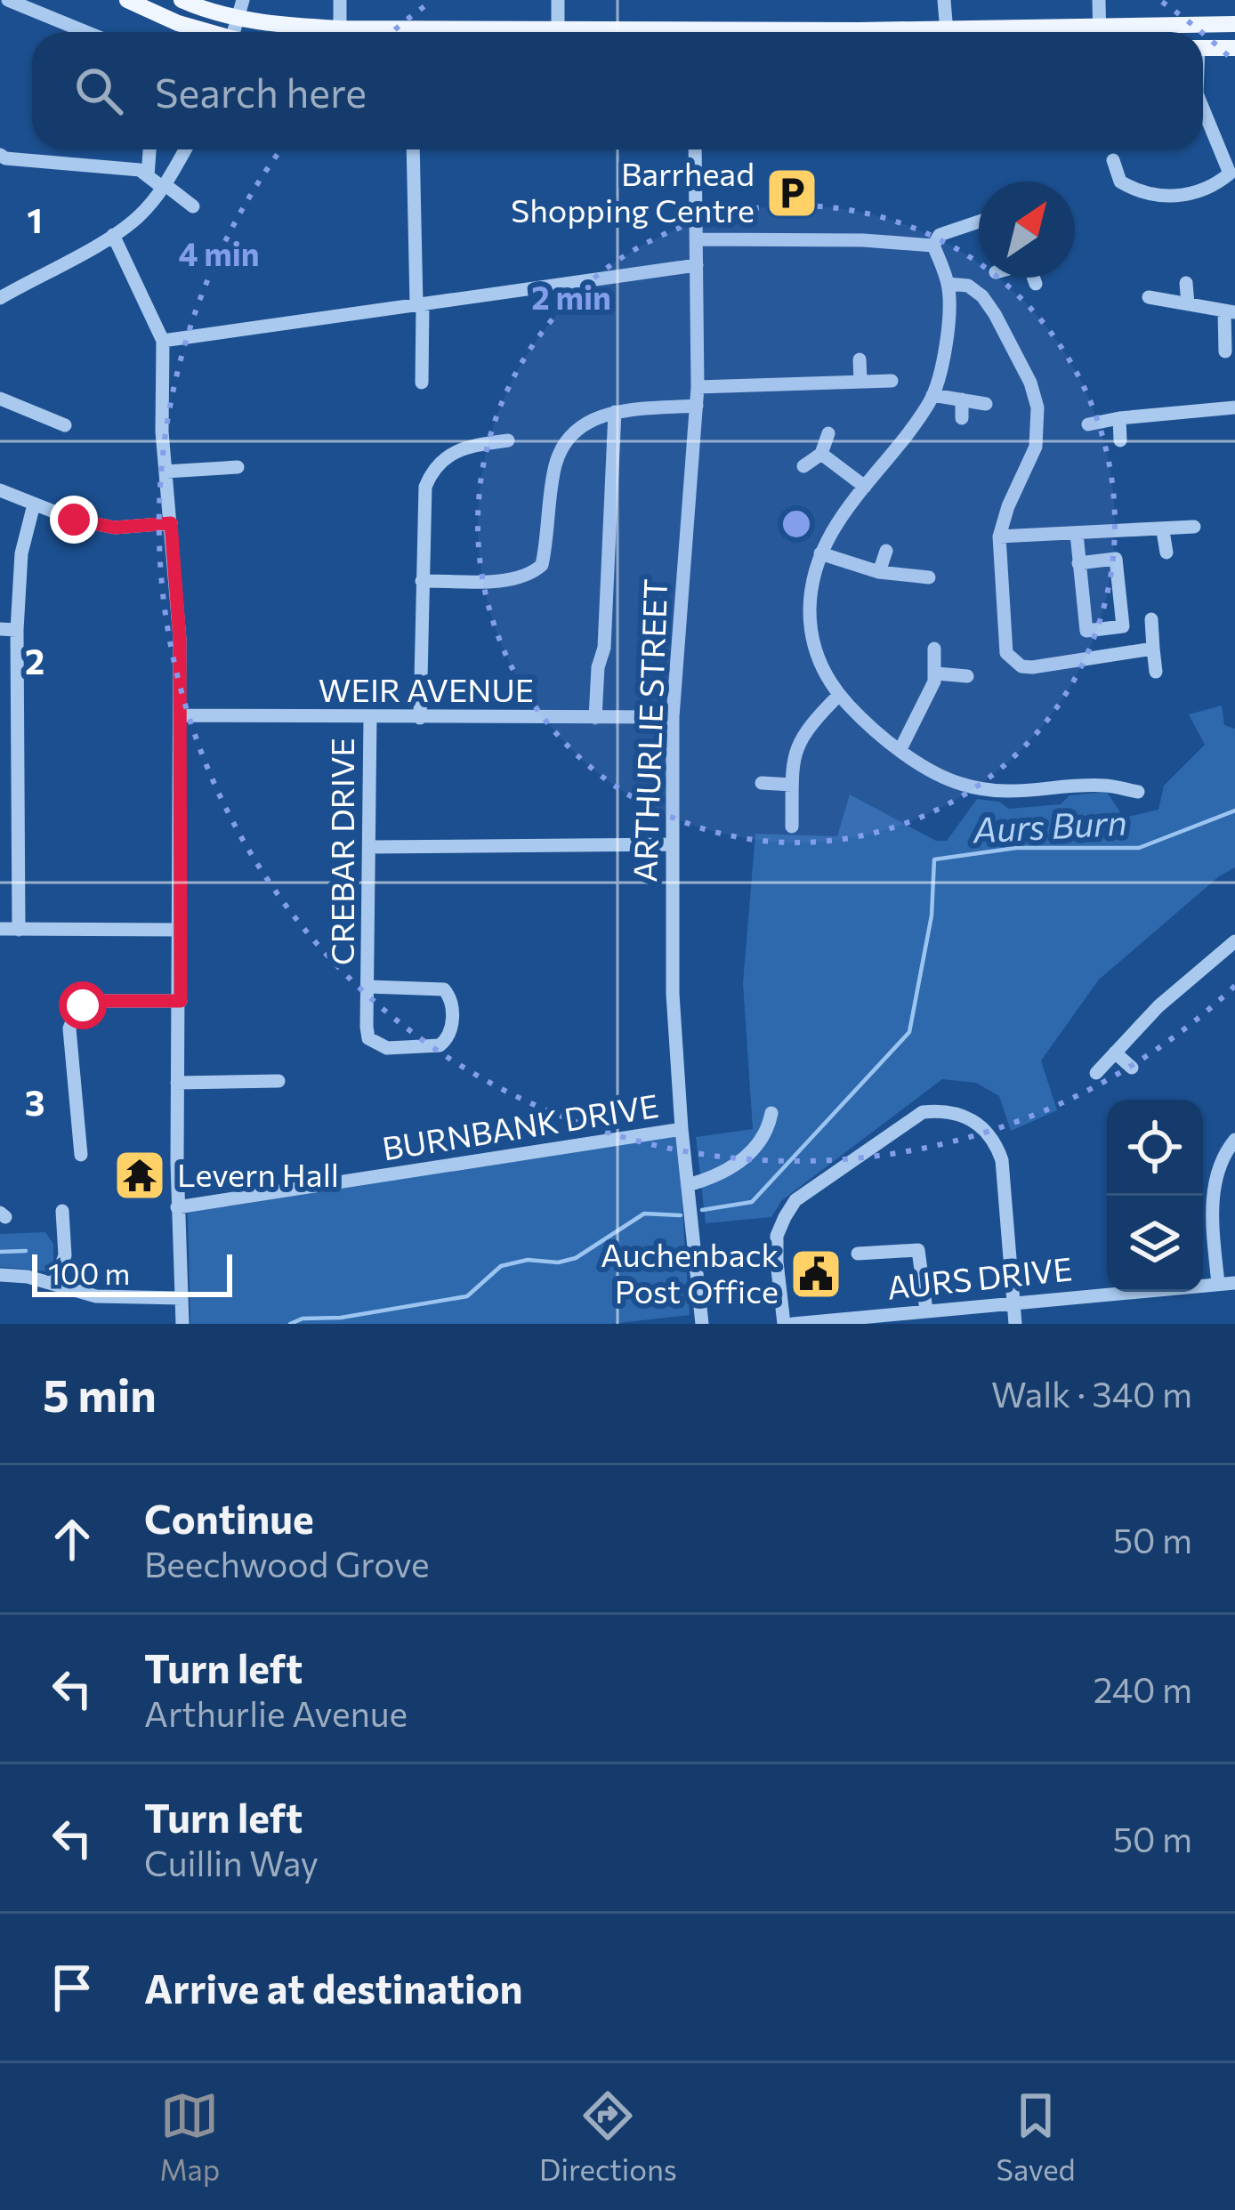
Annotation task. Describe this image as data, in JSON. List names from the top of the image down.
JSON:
{
  "streets": {
    "street": [
      "WEIR AVENUE",
      "ARTHURLIE STREET",
      "CREBAR DRIVE",
      "BURNBANK DRIVE",
      "AURS DRIVE"
    ]
  },
  "crossings": [
    ["WEIR AVENUE", "ARTHURLIE STREET"],
    ["WEIR AVENUE", "CREBAR DRIVE"],
    ["ARTHURLIE STREET", "BURNBANK DRIVE"]
  ],
  "water": ["Aurs Burn"],
  "places": {
    "parking": ["Barrhead Shopping Centre"],
    "temple": ["Levern Hall"],
    "public building": ["Auchenback Post Office"]
  },
  "scale_bar": "100 m",
  "north": "top right",
  "page": {
    "search": "Search here",
    "scale": "100 m",
    "heading": ["5 min", "Walk · 340 m"],
    "list": [
      ["Continue", "Beechwood Grove", "50 m"],
      ["Turn left", "Arthurlie Avenue", "240 m"],
      ["Turn left", "Cuillin Way", "50 m"],
      "Arrive at destination"
    ],
    "nav": ["Map", "Directions", "Saved"]
  },
  "grid": {
    "rows": ["1", "2", "3"]
  },
  "rings": ["4 min", "2 min"]
}
